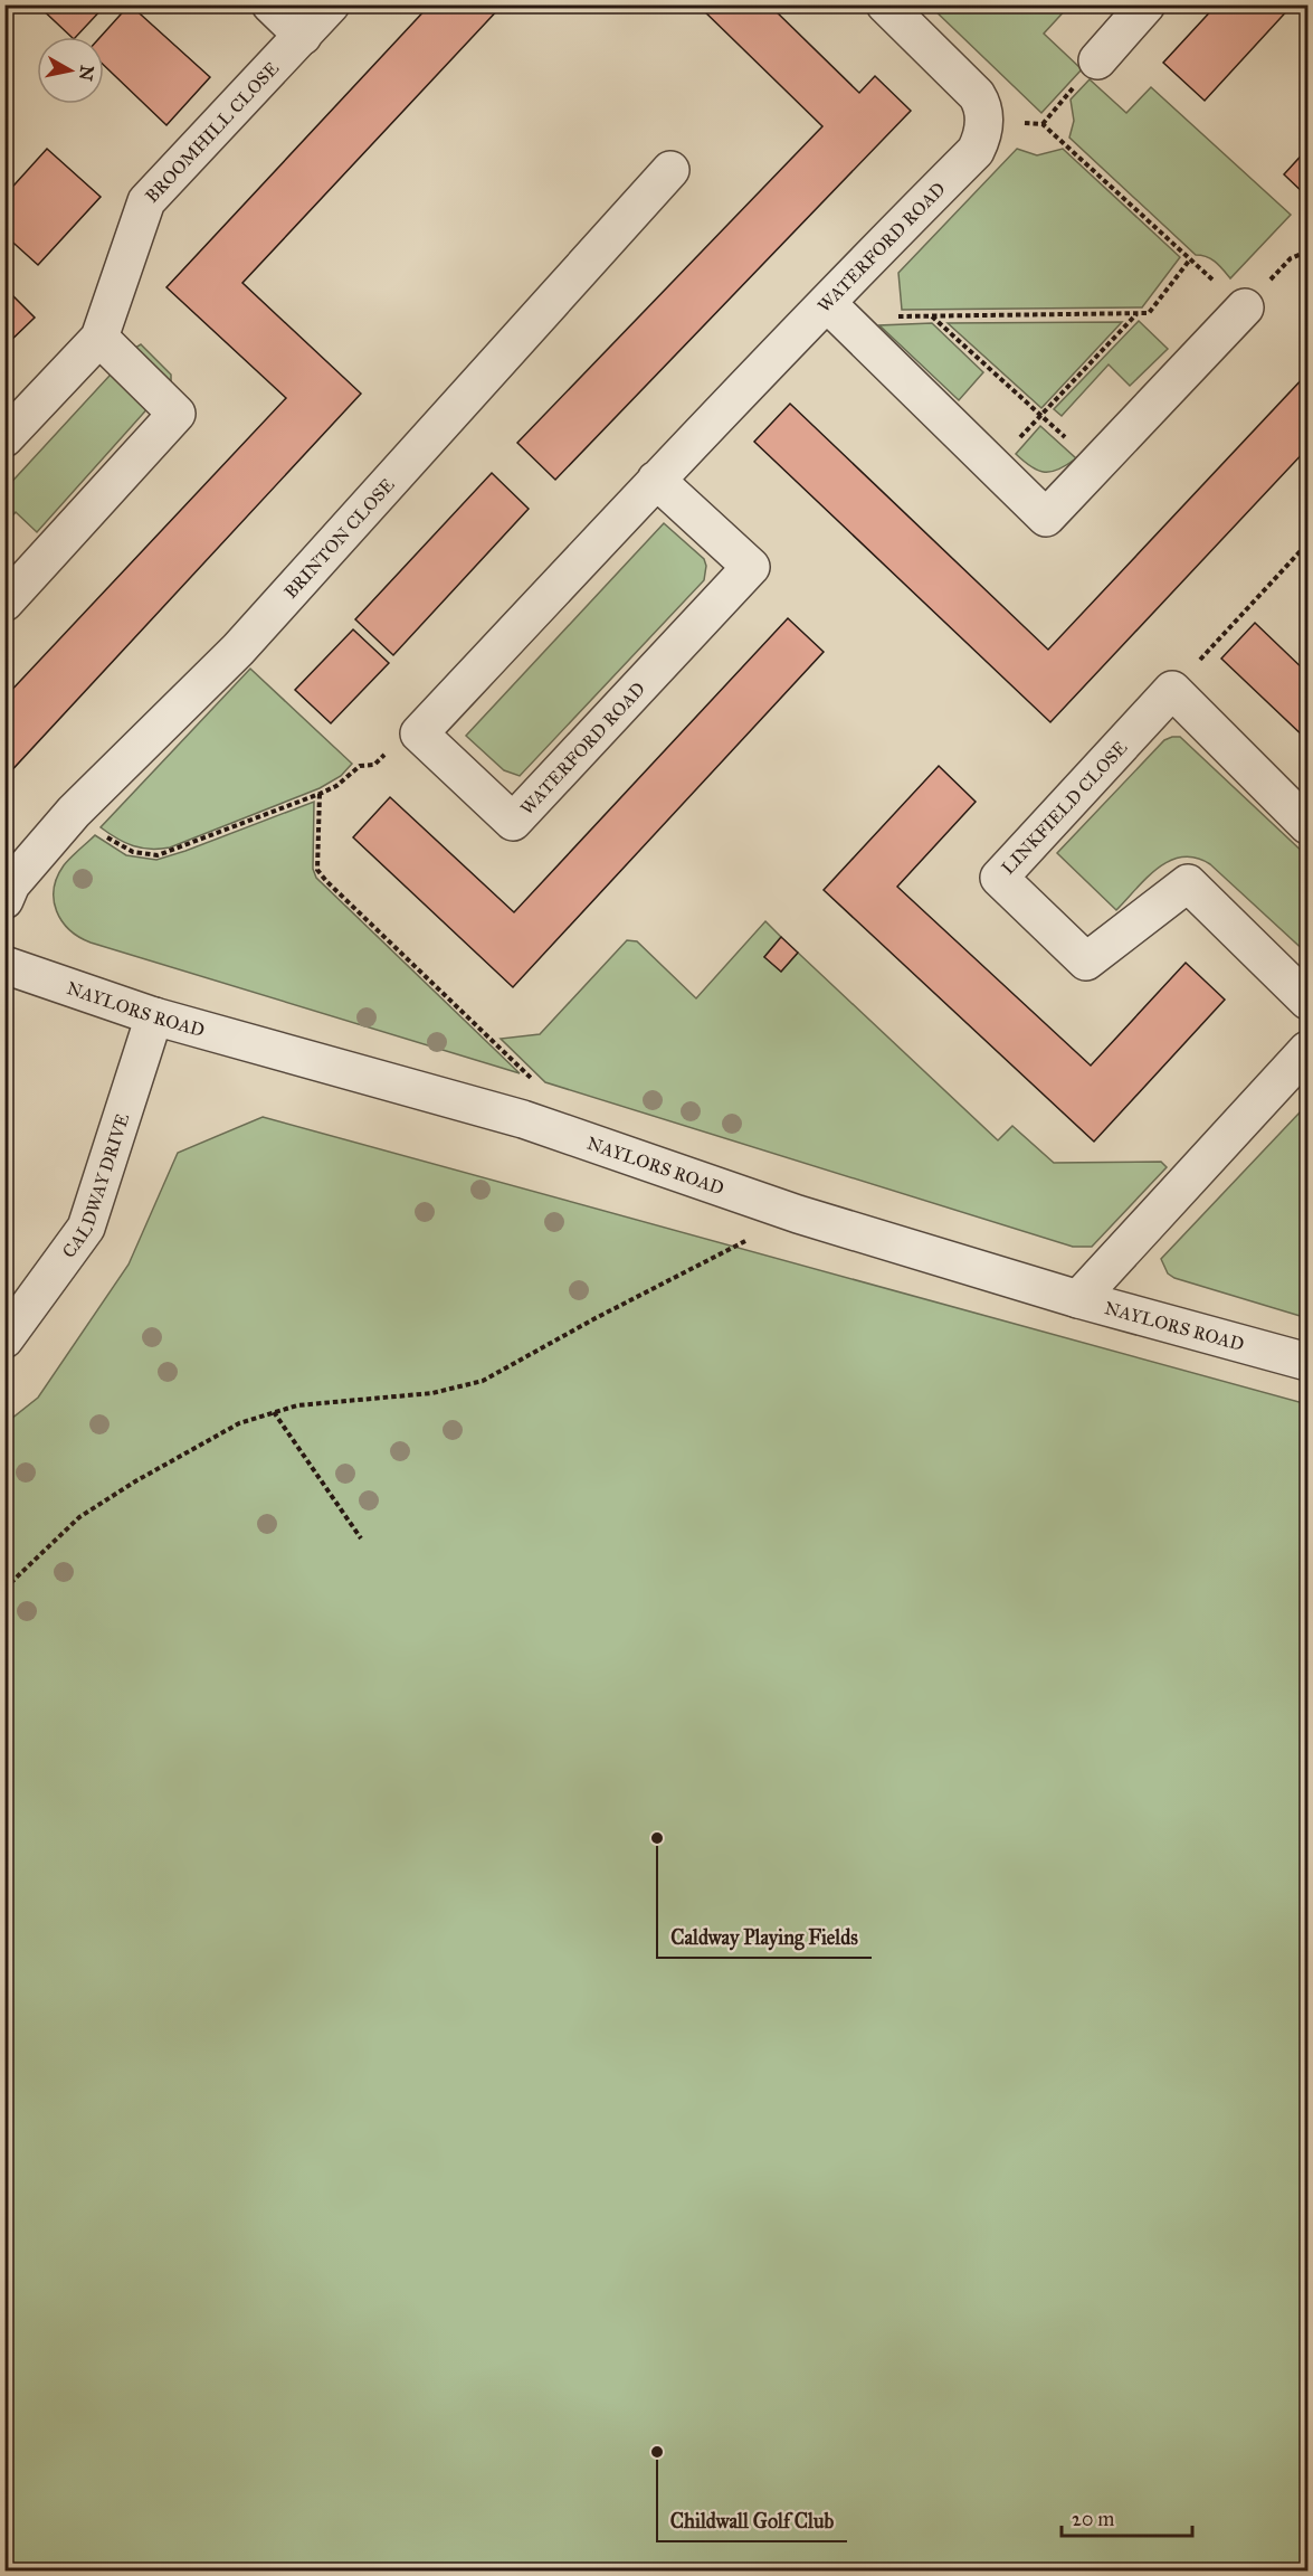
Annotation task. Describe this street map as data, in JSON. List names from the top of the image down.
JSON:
{
  "streets": {
    "street": [
      "BROOMHILL CLOSE",
      "WATERFORD ROAD",
      "BRINTON CLOSE",
      "LINKFIELD CLOSE",
      "NAYLORS ROAD",
      "CALDWAY DRIVE"
    ]
  },
  "crossings": [
    ["NAYLORS ROAD", "CALDWAY DRIVE"]
  ],
  "places": ["Caldway Playing Fields", "Childwall Golf Club"],
  "scale_bar": "20 m",
  "north": "right"
}
